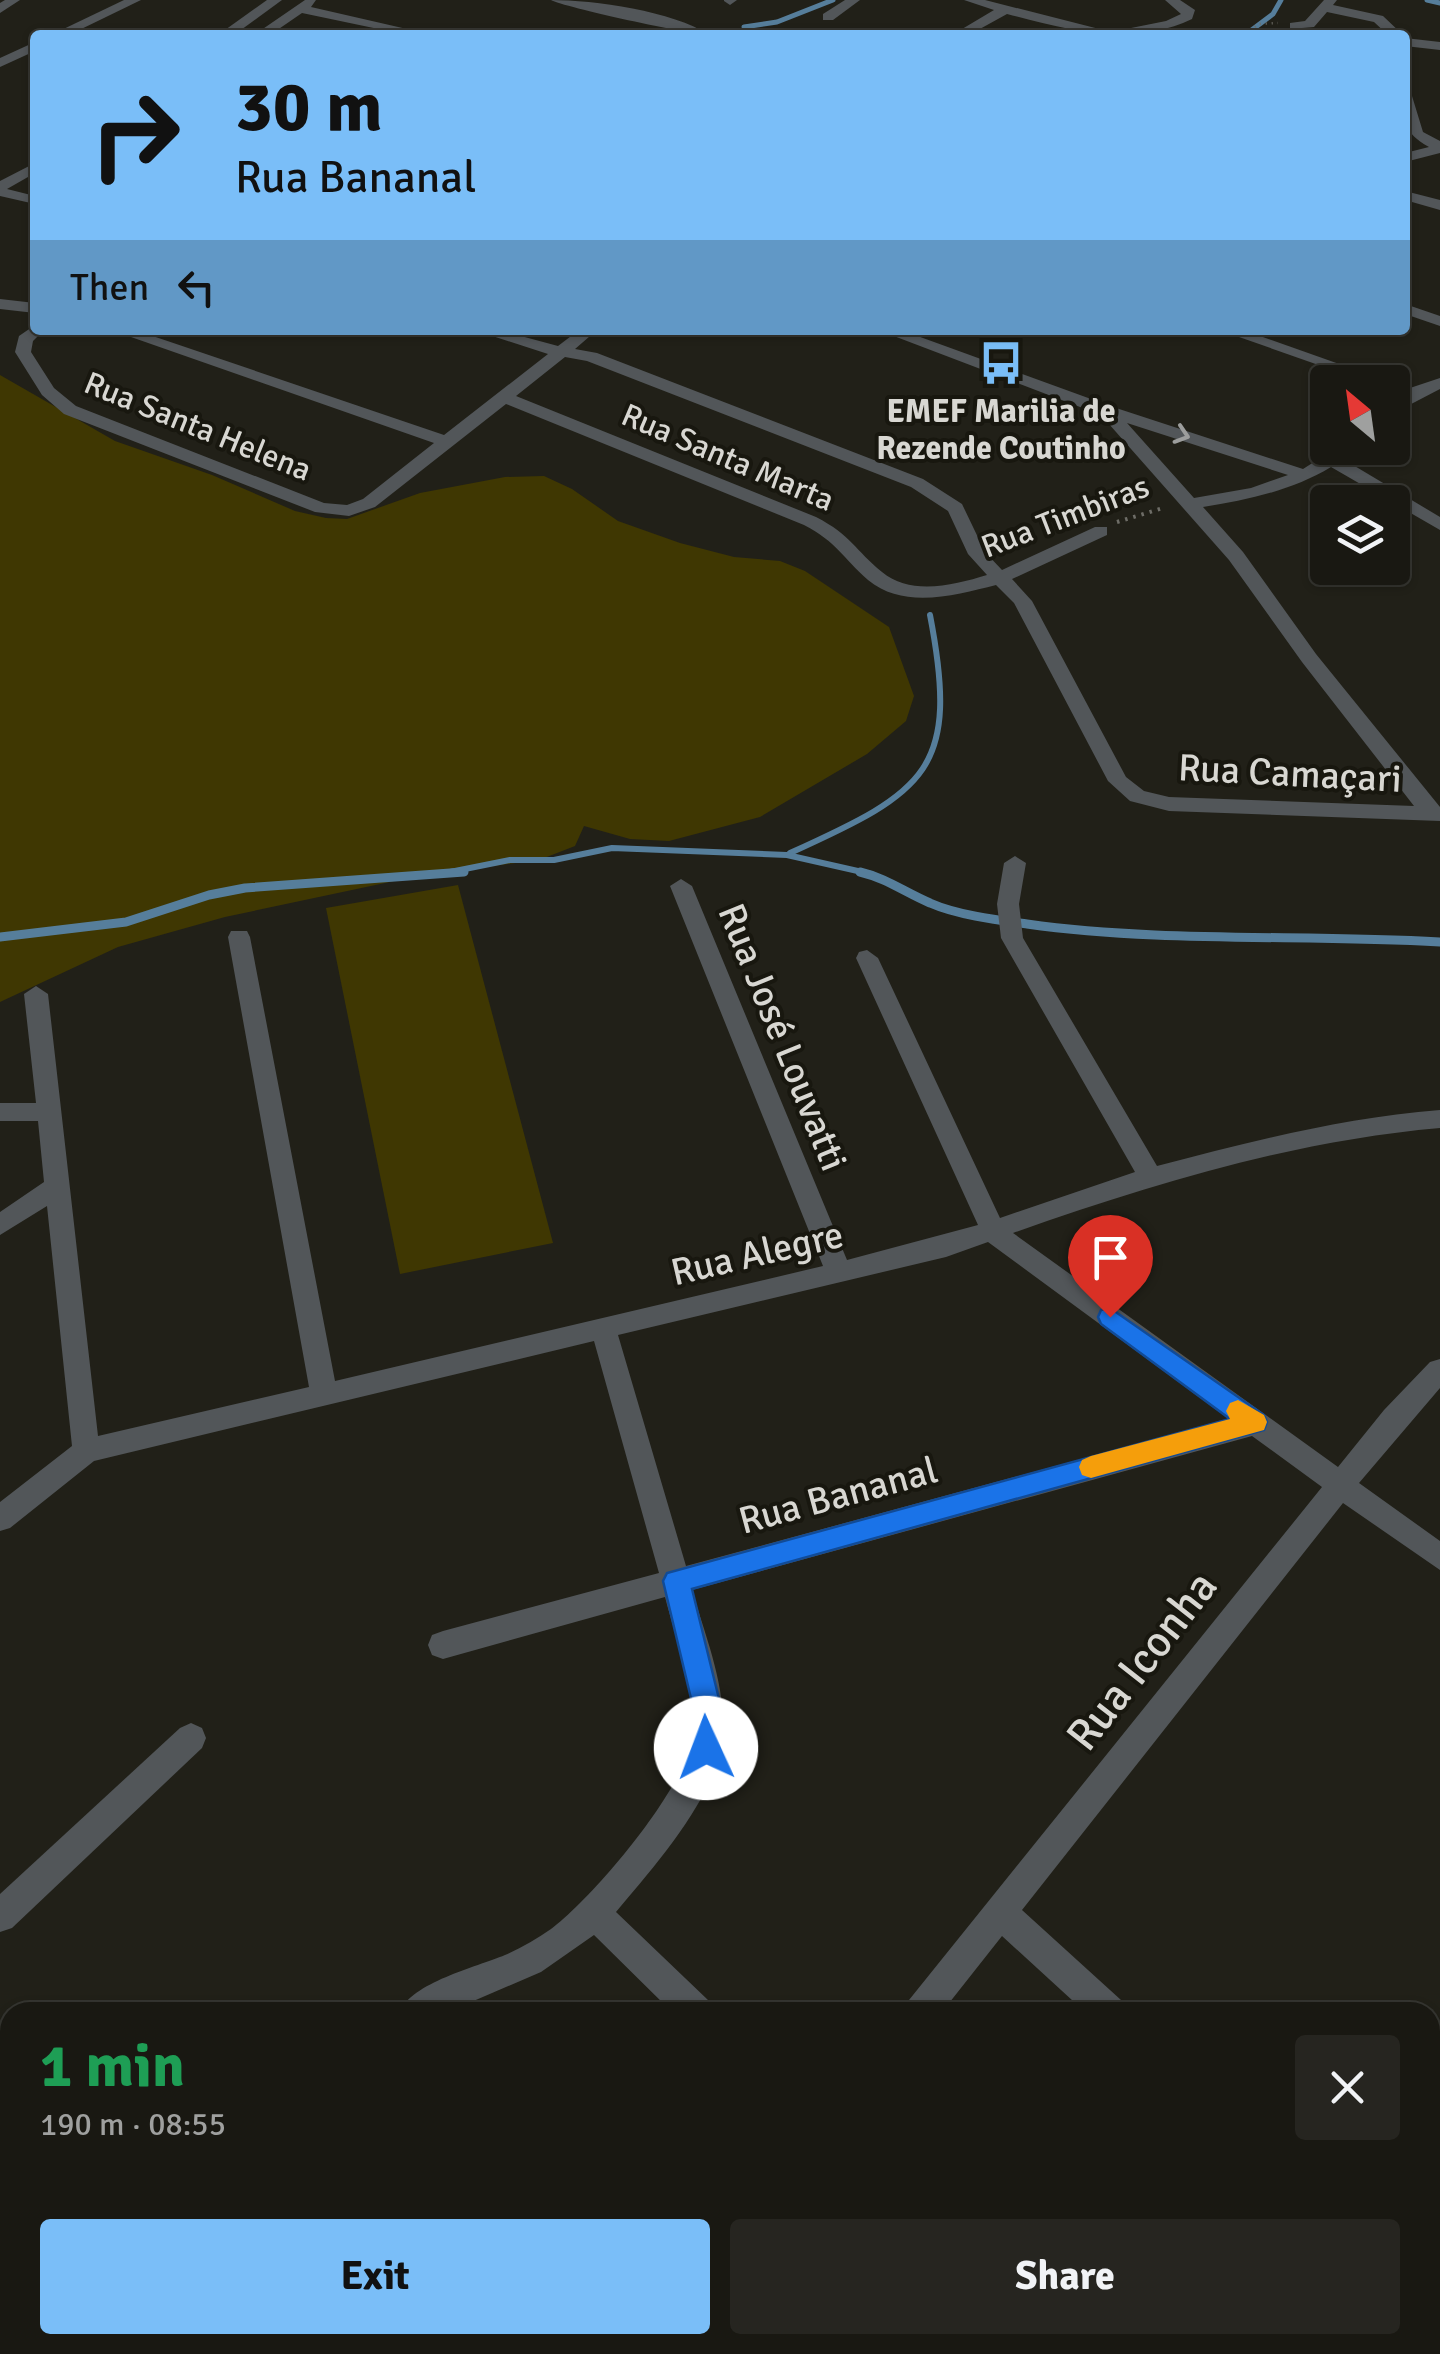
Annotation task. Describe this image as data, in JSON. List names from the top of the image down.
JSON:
{
  "streets": {
    "street": [
      "Rua Santa Helena",
      "Rua Santa Marta",
      "Rua Timbiras",
      "Rua Camaçari",
      "Rua José Louvatti",
      "Rua Alegre",
      "Rua Bananal",
      "Rua Iconha"
    ]
  },
  "crossings": [
    ["Rua Santa Marta", "Rua Timbiras"],
    ["Rua Timbiras", "Rua Camaçari"],
    ["Rua José Louvatti", "Rua Alegre"]
  ],
  "places": {
    "bus stop": ["EMEF Marilia de Rezende Coutinho"]
  },
  "north": "top left",
  "page": {
    "turn": ["30 m", "Rua Bananal"],
    "then": "Then",
    "heading": ["1 min", "190 m · 08:55"],
    "buttons": ["Exit", "Share"]
  }
}
